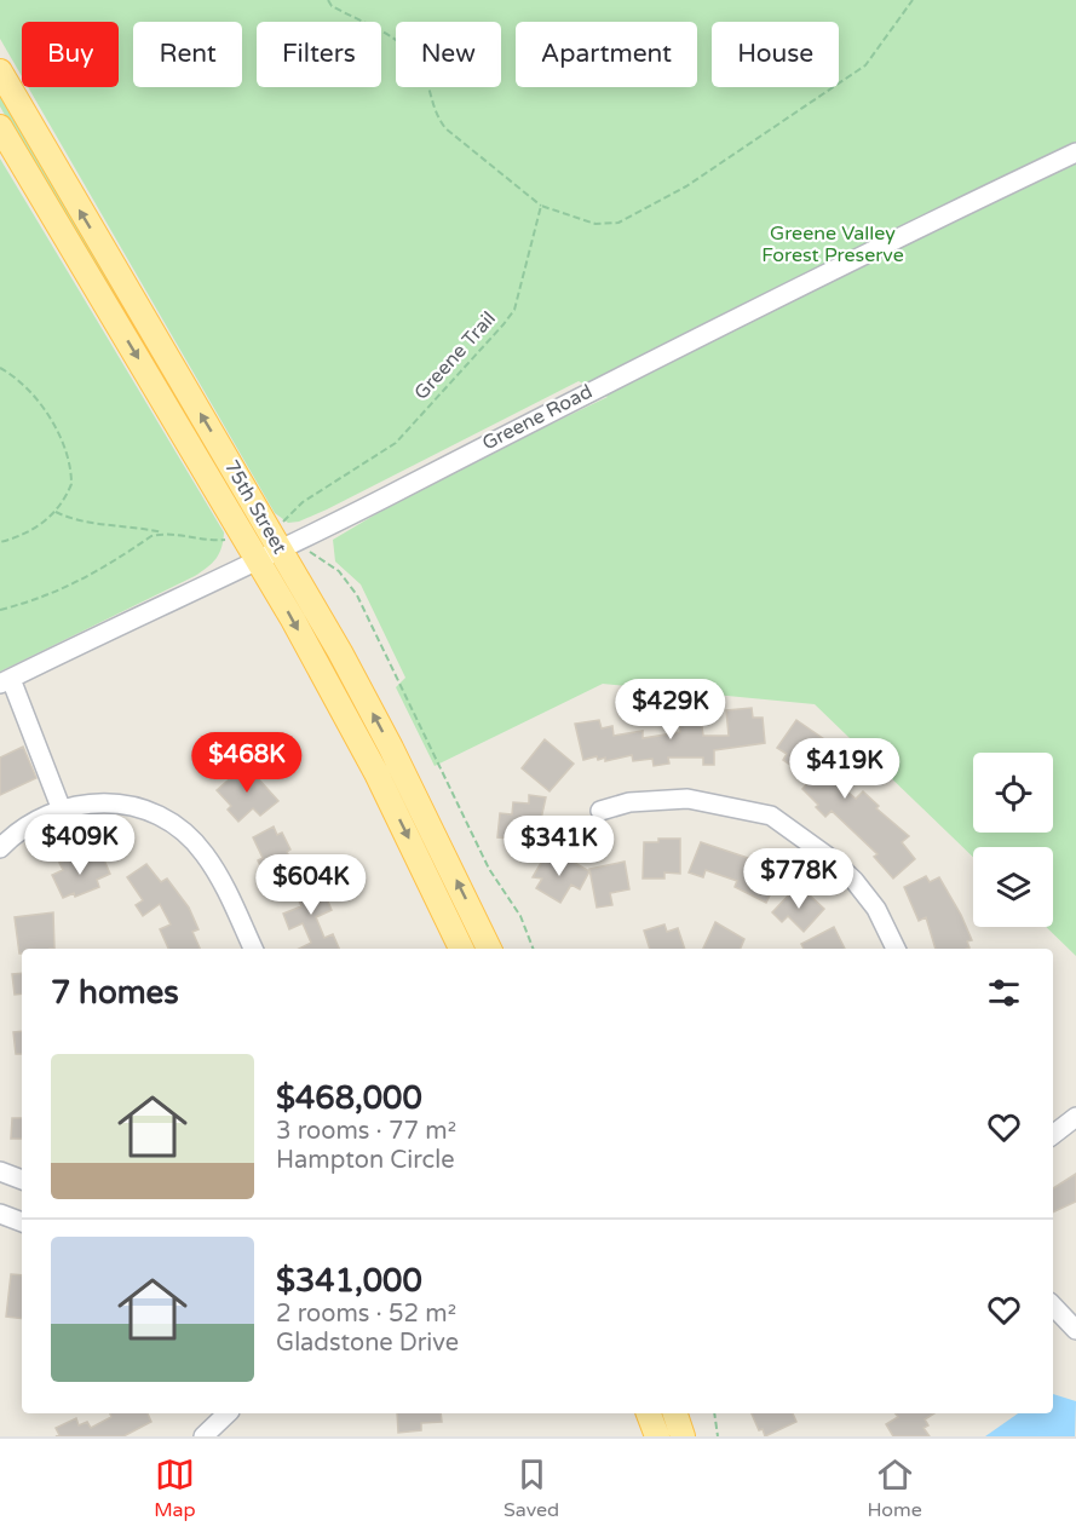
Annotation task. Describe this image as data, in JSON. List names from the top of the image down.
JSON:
{
  "streets": {
    "main road": ["75th Street"],
    "street": ["Greene Road"],
    "path": ["Greene Trail"]
  },
  "crossings": [
    ["Greene Trail", "75th Street"],
    ["Greene Road", "75th Street"]
  ],
  "parks": ["Greene Valley Forest Preserve"],
  "page": {
    "chip": [
      "Buy",
      "Rent",
      "Filters",
      "New",
      "Apartment",
      "House"
    ],
    "price": [
      "$429K",
      "$468K",
      "$419K",
      "$409K",
      "$341K",
      "$778K",
      "$604K"
    ],
    "heading": "7 homes",
    "list": [
      {
        "name": "$468,000",
        "note": "3 rooms · 77 m² · Hampton Circle"
      },
      {
        "name": "$341,000",
        "note": "2 rooms · 52 m² · Gladstone Drive"
      }
    ],
    "tabs": ["Map", "Saved", "Home"]
  }
}
